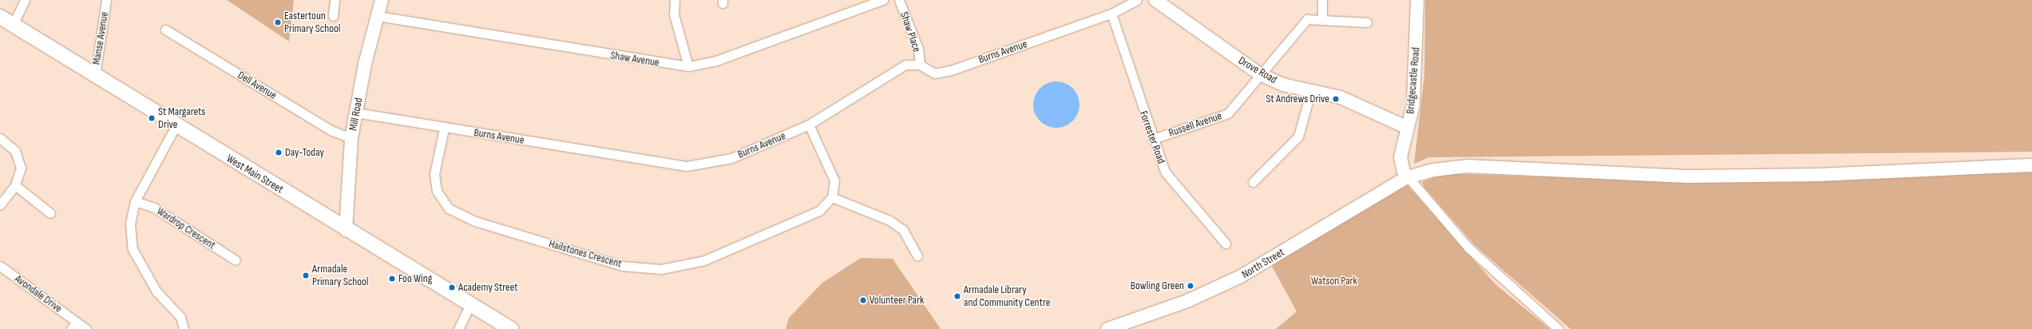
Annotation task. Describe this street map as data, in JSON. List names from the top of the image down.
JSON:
{
  "streets": {
    "main road": [
      "Drove Road",
      "Bridgecastle Road",
      "Mill Road",
      "West Main Street",
      "North Street"
    ],
    "street": [
      "Shaw Place",
      "Manse Avenue",
      "Burns Avenue",
      "Shaw Avenue",
      "Dell Avenue",
      "Russell Avenue",
      "Forrester Road",
      "Wardrop Crescent",
      "Hailstones Crescent",
      "Avondale Drive"
    ]
  },
  "crossings": [
    ["Shaw Place", "Burns Avenue"],
    ["Manse Avenue", "West Main Street"],
    ["Burns Avenue", "Mill Road"],
    ["Burns Avenue", "Forrester Road"],
    ["Burns Avenue", "Hailstones Crescent"],
    ["Shaw Avenue", "Mill Road"],
    ["Drove Road", "Bridgecastle Road"],
    ["Drove Road", "Russell Avenue"],
    ["Bridgecastle Road", "North Street"],
    ["Dell Avenue", "Mill Road"],
    ["Mill Road", "West Main Street"],
    ["Russell Avenue", "Forrester Road"]
  ],
  "parks": ["Watson Park"],
  "places": [
    "Eastertoun Primary School",
    "St Andrews Drive",
    "St Margarets Drive",
    "Day-Today",
    "Armadale Primary School",
    "Foo Wing",
    "Bowling Green",
    "Academy Street",
    "Armadale Library and Community Centre",
    "Volunteer Park"
  ]
}
